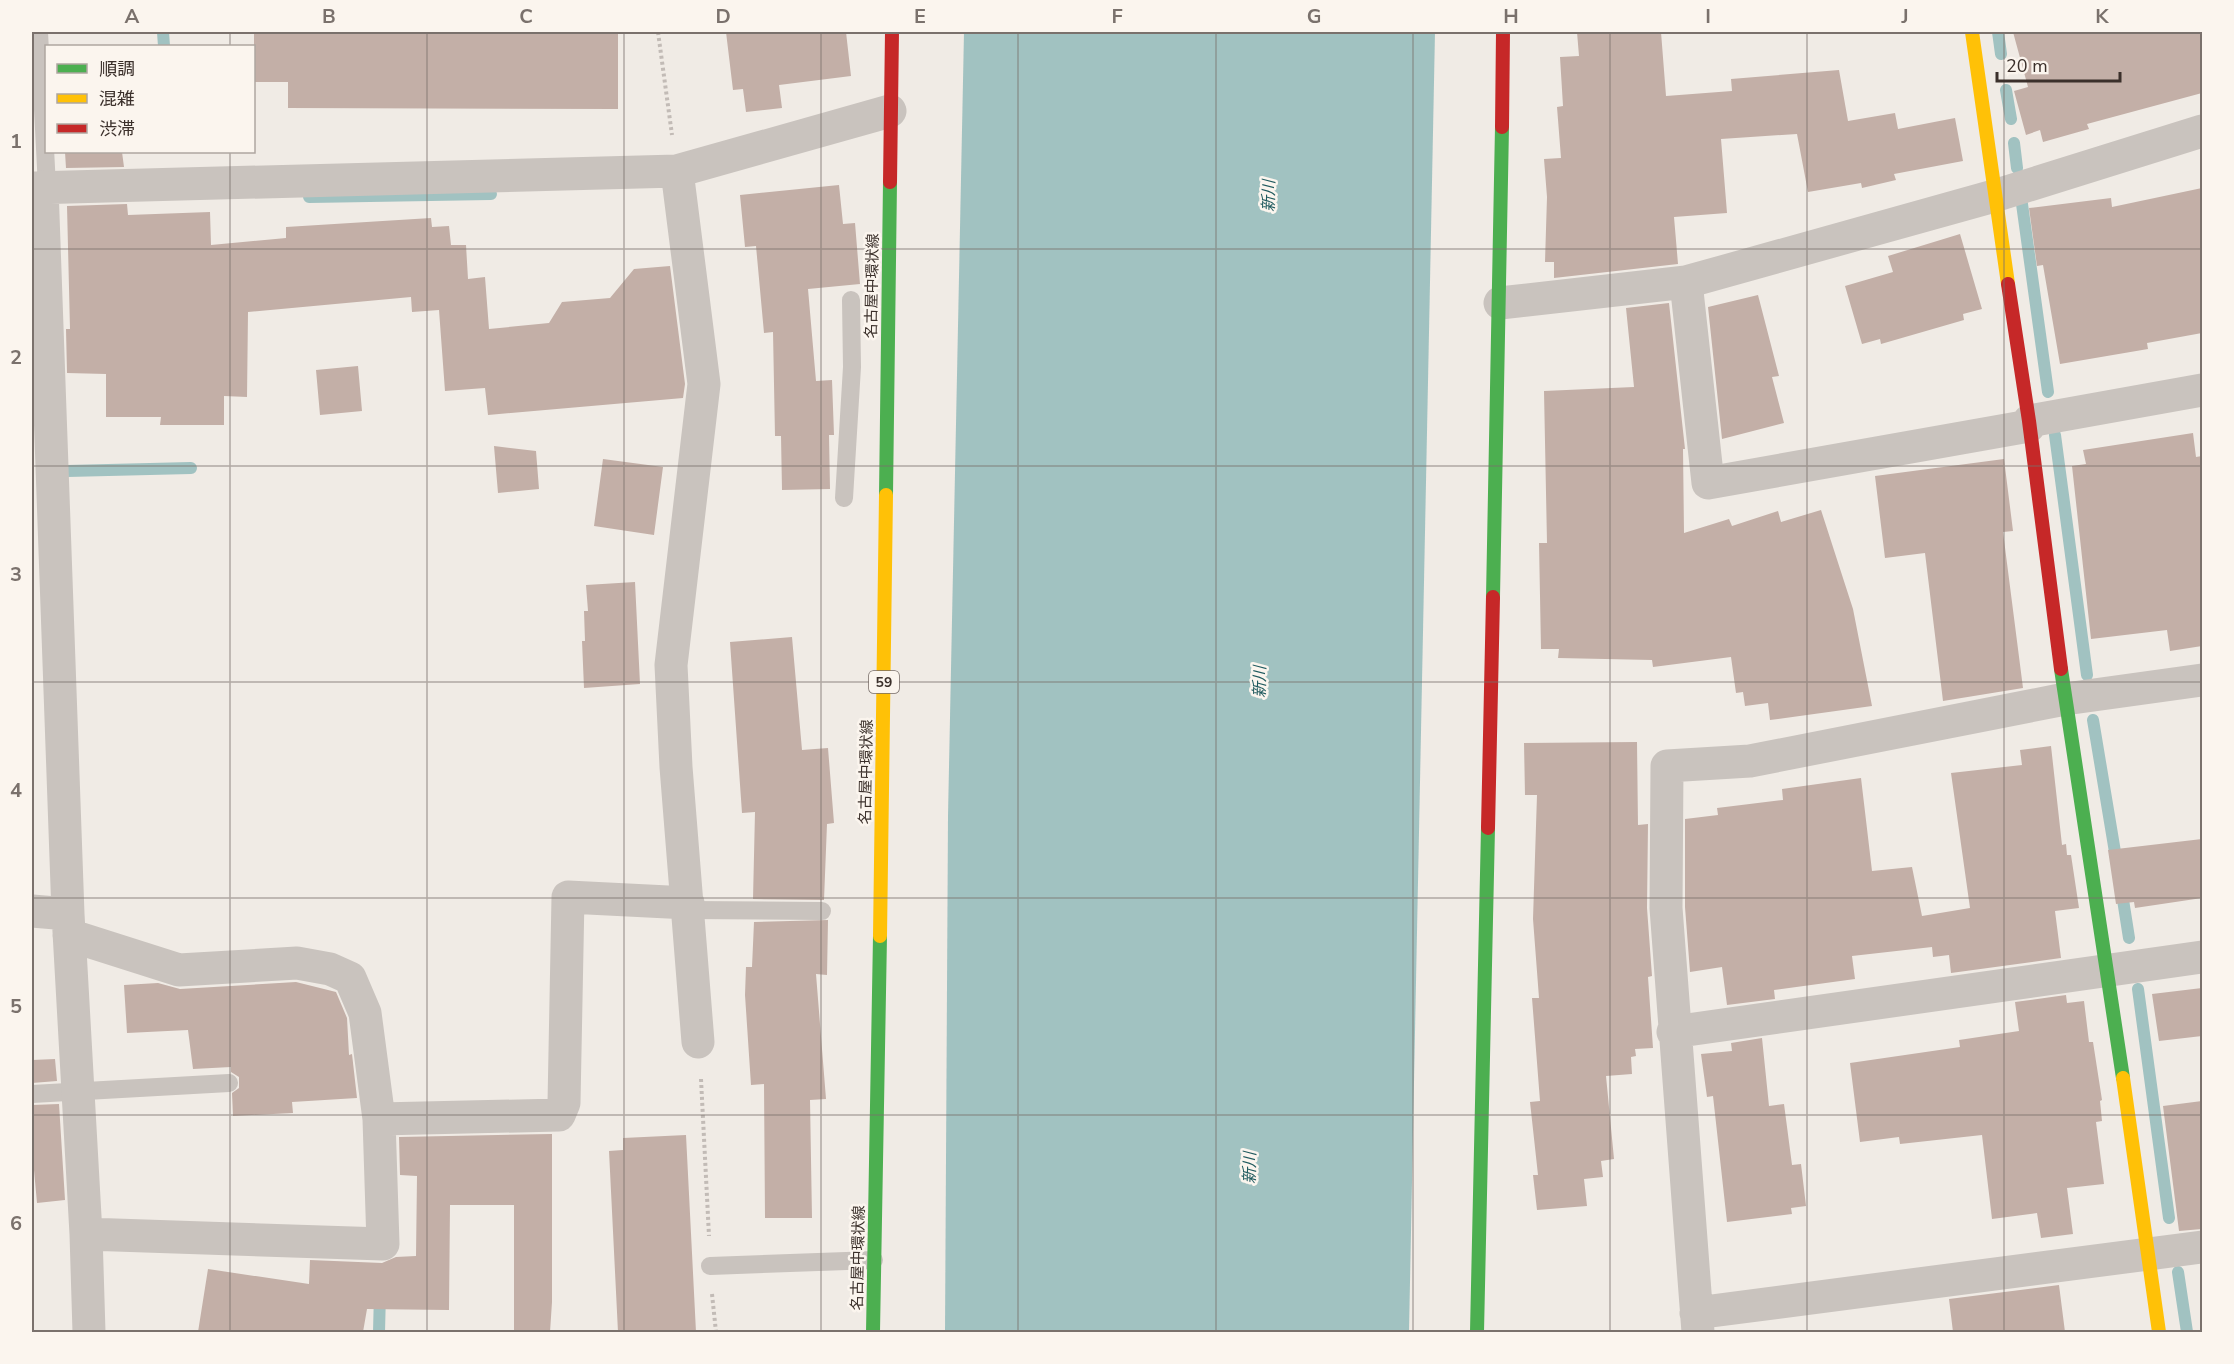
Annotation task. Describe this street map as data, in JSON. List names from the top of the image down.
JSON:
{
  "streets": {
    "street": ["名古屋中環状線", "59"]
  },
  "water": ["新川"],
  "legend": ["順調", "混雑", "渋滞"],
  "scale_bar": "20 m",
  "grid": {
    "columns": [
      "A",
      "B",
      "C",
      "D",
      "E",
      "F",
      "G",
      "H",
      "I",
      "J",
      "K"
    ],
    "rows": [
      "1",
      "2",
      "3",
      "4",
      "5",
      "6"
    ]
  }
}
